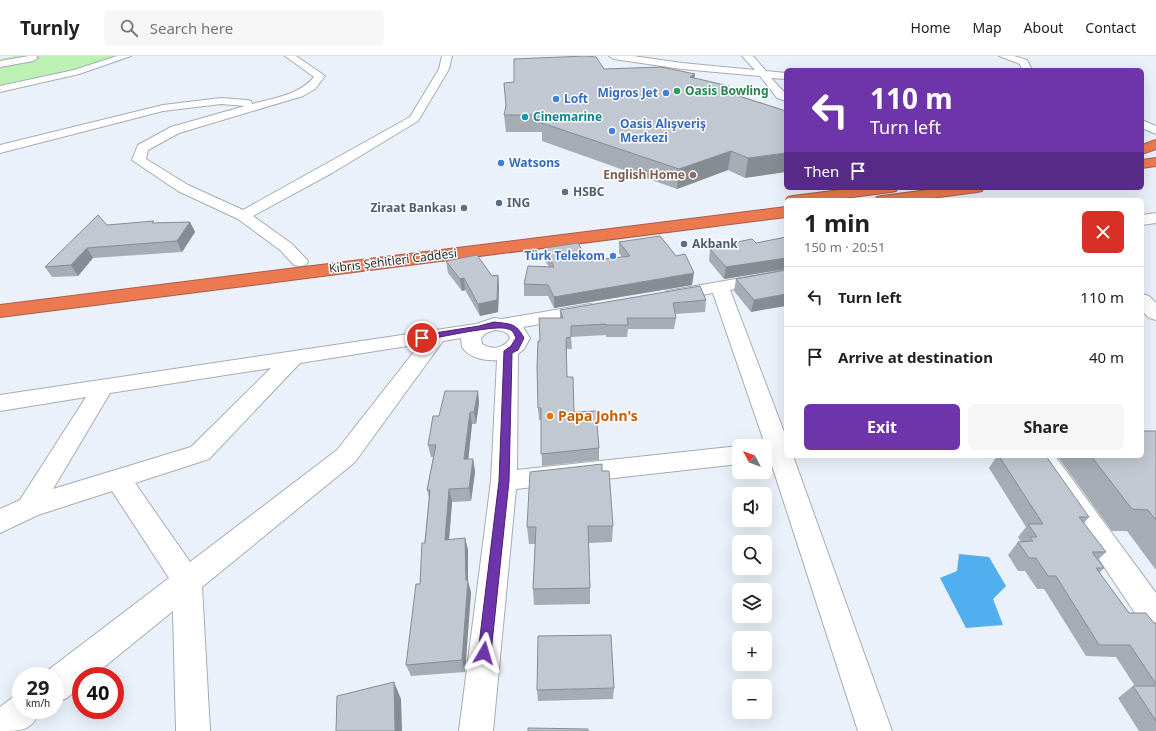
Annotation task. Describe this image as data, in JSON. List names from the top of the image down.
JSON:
{
  "streets": {
    "highway": ["Kıbrıs Şehitleri Caddesi"]
  },
  "places": [
    "Oasis Bowling",
    "Migros Jet",
    "Loft",
    "Cinemarine",
    "Oasis Alışveriş Merkezi",
    "Watsons",
    "English Home",
    "HSBC",
    "ING",
    "Ziraat Bankası",
    "Akbank",
    "Türk Telekom",
    "Papa John's"
  ],
  "north": "top left",
  "page": {
    "header": "Turnly",
    "search": "Search here",
    "nav": [
      "Home",
      "Map",
      "About",
      "Contact"
    ],
    "turn": ["110 m", "Turn left"],
    "then": "Then",
    "heading": ["1 min", "150 m · 20:51"],
    "list": [
      {
        "name": "Turn left",
        "value": "110 m"
      },
      {
        "name": "Arrive at destination",
        "value": "40 m"
      }
    ],
    "buttons": ["Exit", "Share"],
    "map_buttons": ["+", "−"],
    "speed": "29 km/h",
    "limit": "40"
  }
}
